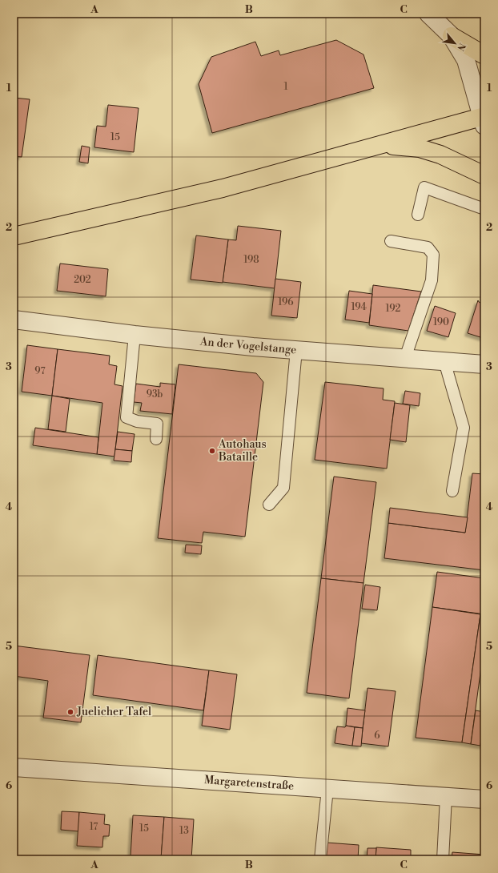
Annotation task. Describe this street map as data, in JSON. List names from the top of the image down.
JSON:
{
  "streets": {
    "street": ["An der Vogelstange", "Margaretenstraße"]
  },
  "places": ["Autohaus Bataille", "Juelicher Tafel"],
  "house_numbers": [
    "1",
    "15",
    "198",
    "202",
    "196",
    "194",
    "192",
    "190",
    "97",
    "93b",
    "6",
    "17",
    "15",
    "13"
  ],
  "north": "bottom right",
  "grid": {
    "columns": ["A", "B", "C"],
    "rows": [
      "1",
      "2",
      "3",
      "4",
      "5",
      "6"
    ]
  }
}
